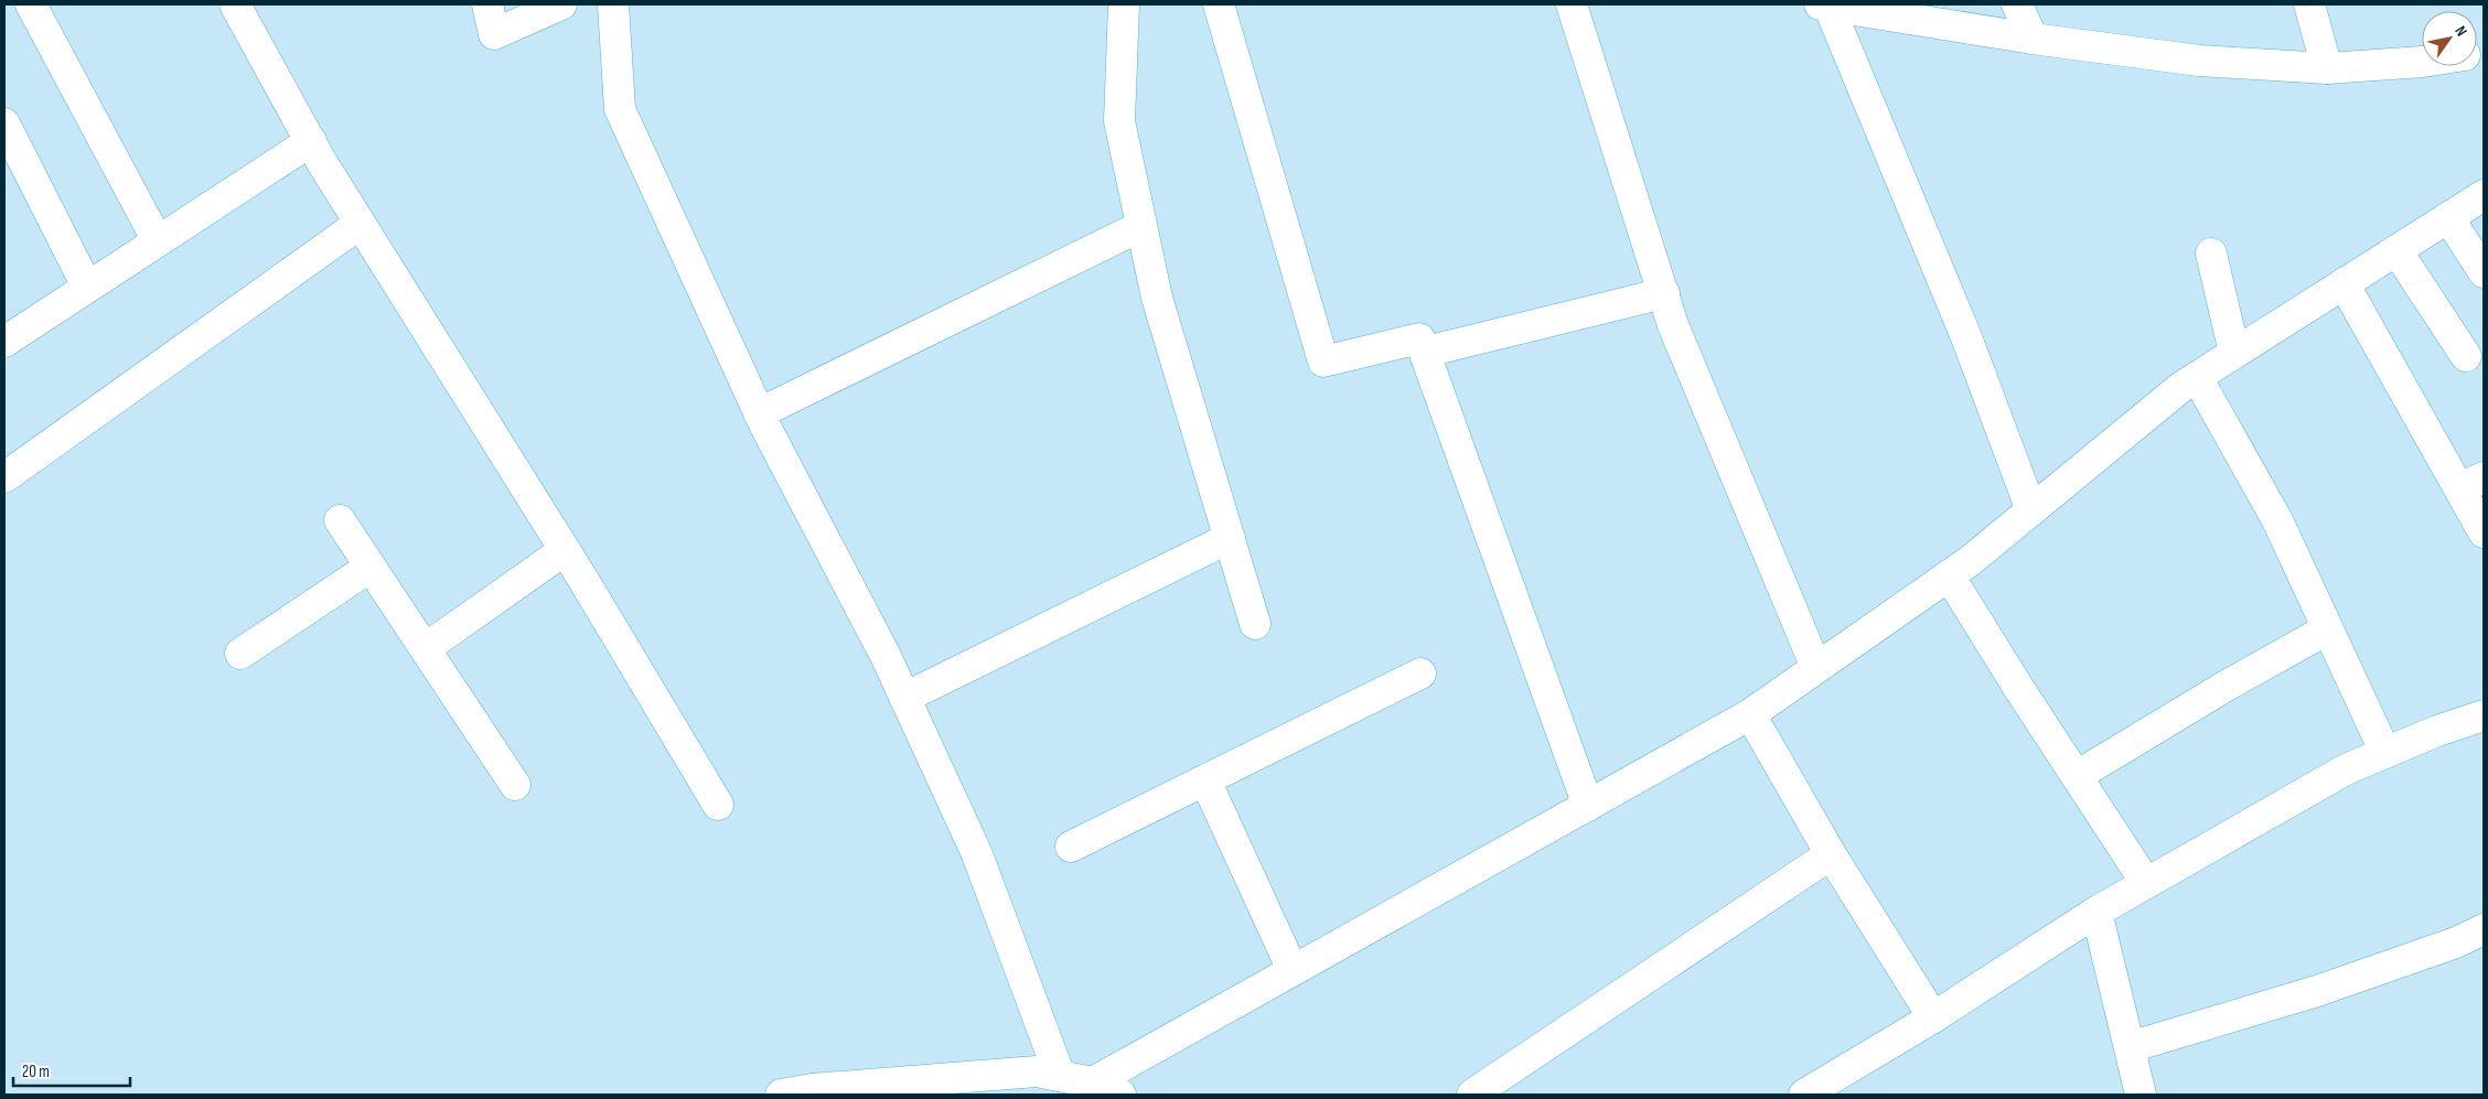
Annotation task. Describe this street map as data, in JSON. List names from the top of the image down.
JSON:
{
  "scale_bar": "20 m",
  "north": "top right"
}
